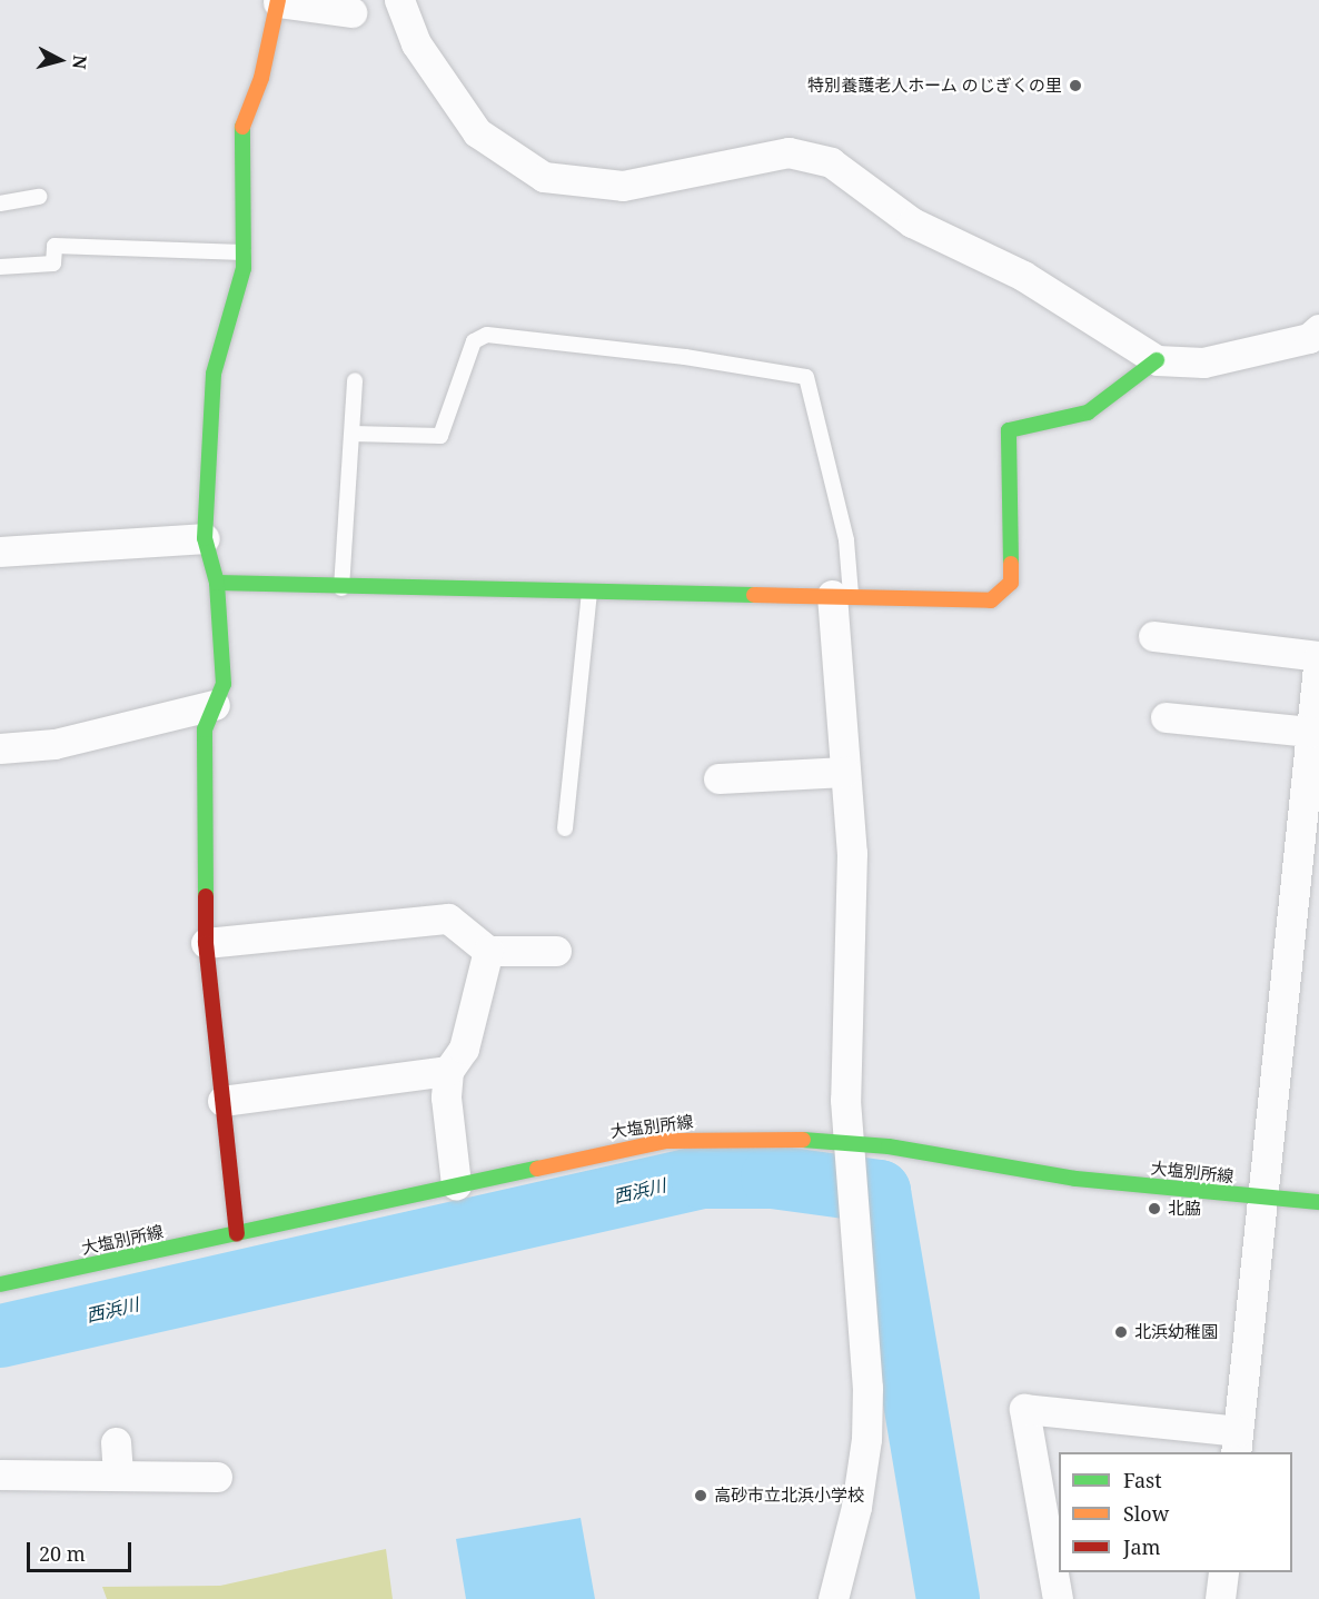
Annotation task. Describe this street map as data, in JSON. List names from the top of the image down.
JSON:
{
  "streets": {
    "street": ["大塩別所線"]
  },
  "water": ["西浜川"],
  "places": [
    "特別養護老人ホーム のじぎくの里",
    "北脇",
    "北浜幼稚園",
    "高砂市立北浜小学校"
  ],
  "legend": ["Fast", "Slow", "Jam"],
  "scale_bar": "20 m",
  "north": "right"
}
